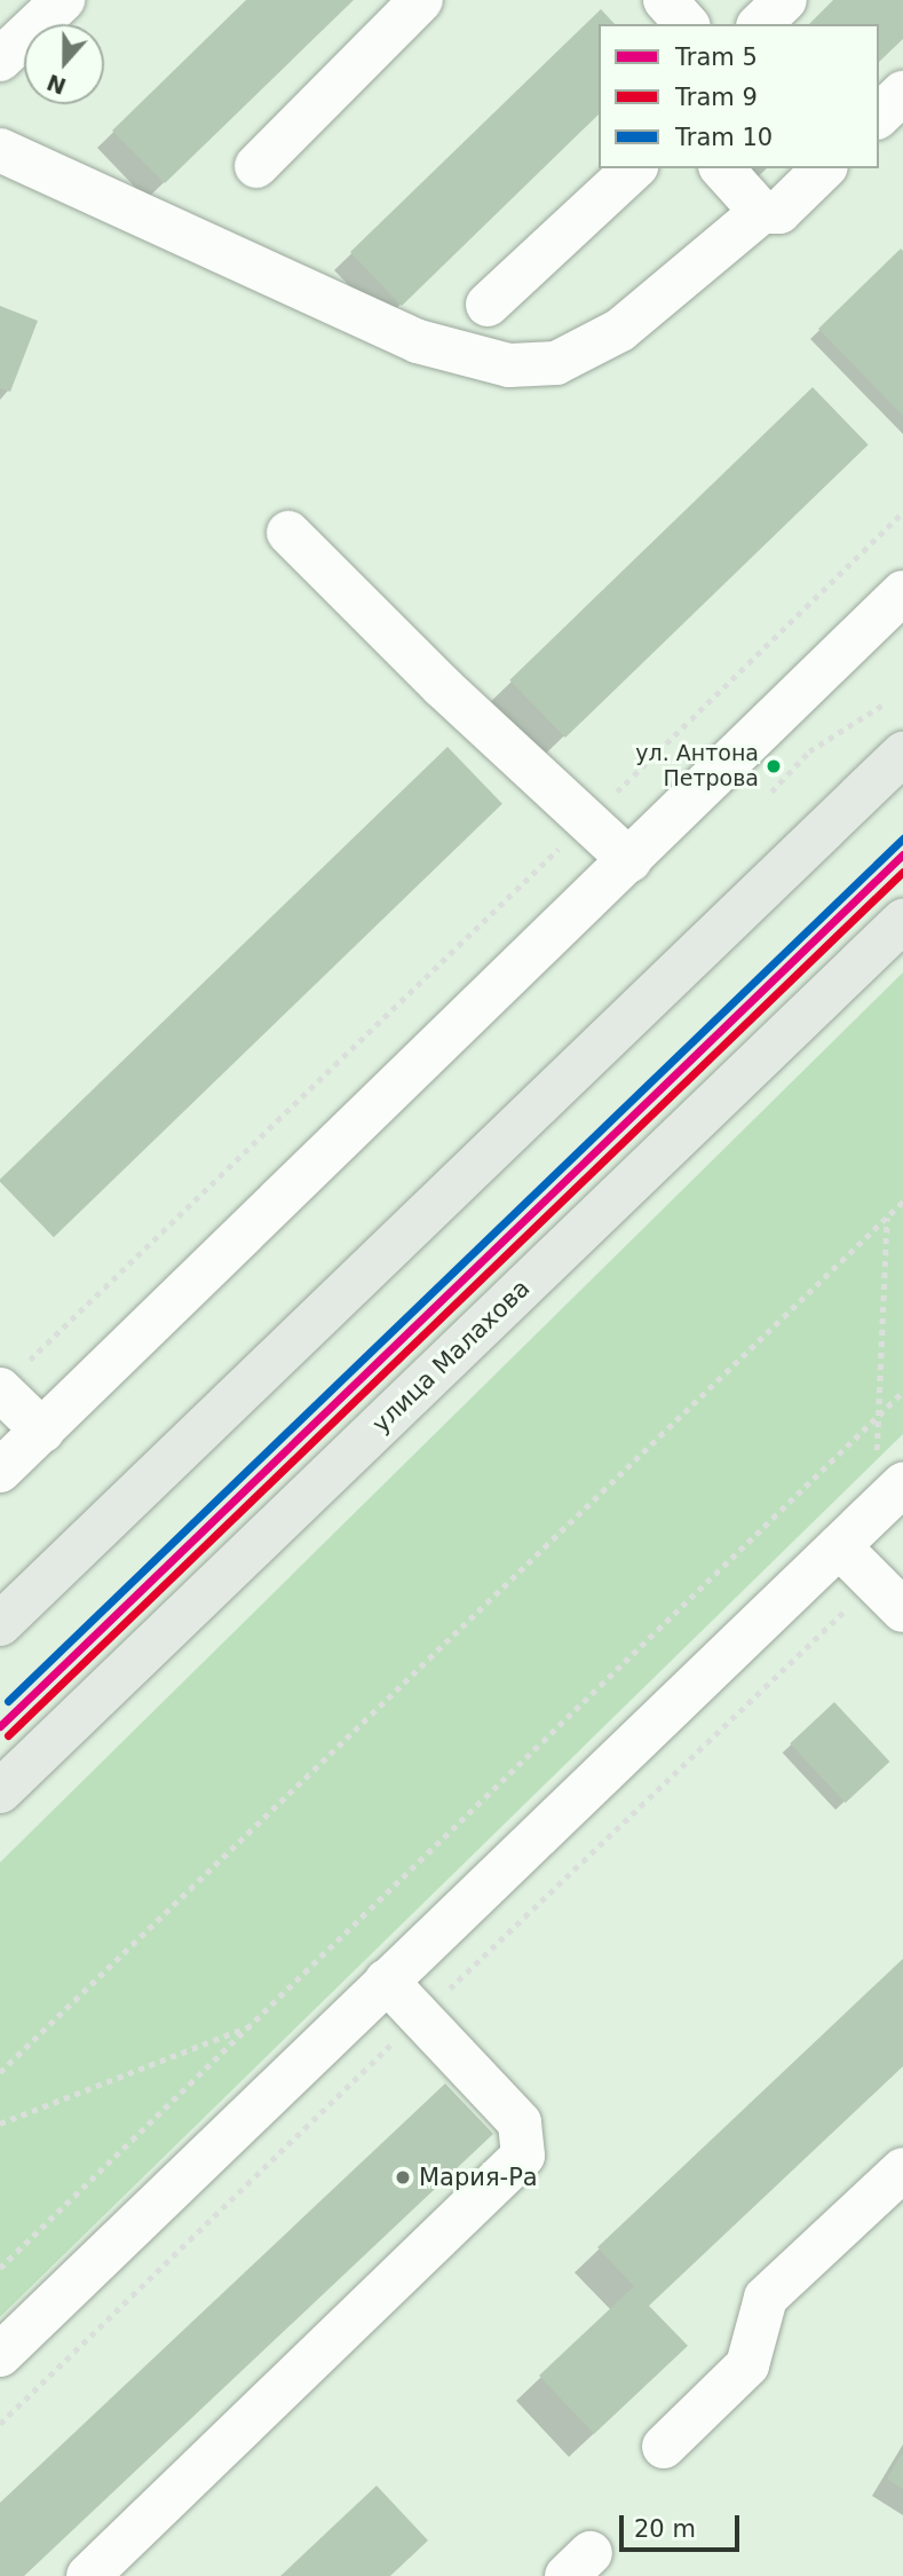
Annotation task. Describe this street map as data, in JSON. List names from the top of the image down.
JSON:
{
  "streets": {
    "main road": ["улица Малахова"]
  },
  "places": ["ул. Антона Петрова", "Мария-Ра"],
  "lines": ["tram line 10", "tram line 5", "tram line 9"],
  "legend": ["Tram 5", "Tram 9", "Tram 10"],
  "scale_bar": "20 m",
  "north": "bottom"
}
